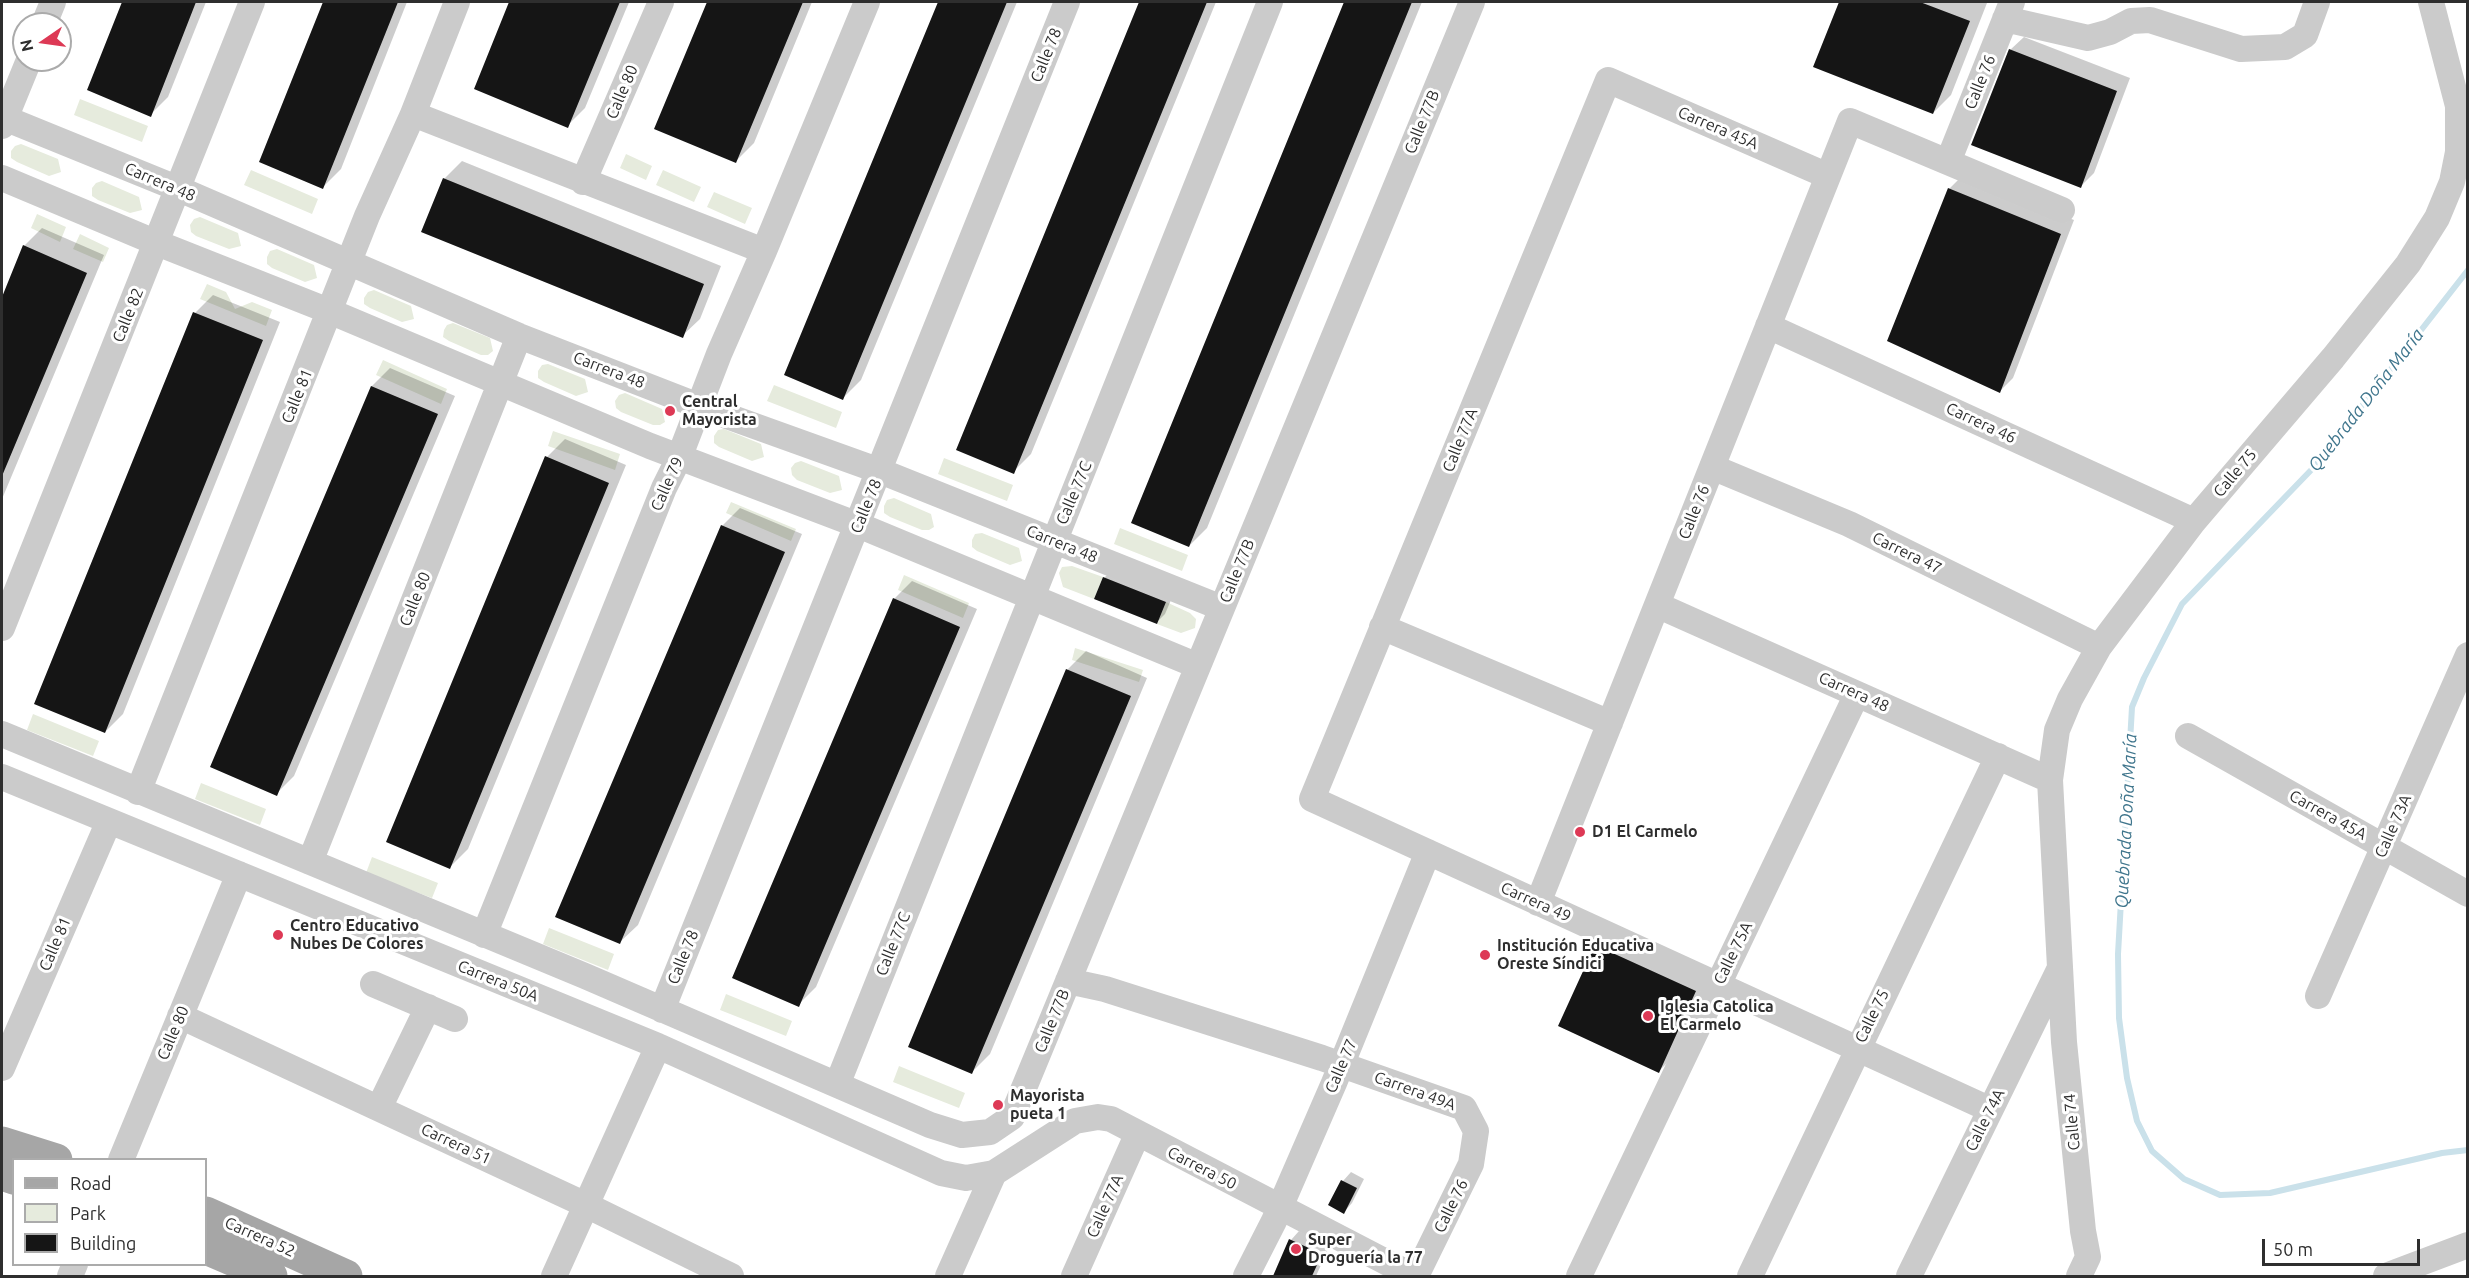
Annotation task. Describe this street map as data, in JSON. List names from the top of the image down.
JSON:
{
  "streets": {
    "main road": ["Carrera 52"],
    "street": [
      "Calle 78",
      "Calle 76",
      "Calle 80",
      "Calle 77B",
      "Carrera 45A",
      "Carrera 48",
      "Calle 82",
      "Calle 81",
      "Carrera 46",
      "Calle 77A",
      "Calle 75",
      "Calle 79",
      "Calle 77C",
      "Carrera 47",
      "Calle 73A",
      "Carrera 49",
      "Calle 75A",
      "Carrera 50A",
      "Calle 77",
      "Carrera 49A",
      "Calle 74A",
      "Calle 74",
      "Carrera 51",
      "Carrera 50"
    ]
  },
  "crossings": [
    ["Calle 78", "Carrera 48"],
    ["Calle 76", "Carrera 45A"],
    ["Calle 76", "Carrera 48"],
    ["Calle 76", "Carrera 46"],
    ["Calle 76", "Carrera 47"],
    ["Calle 76", "Carrera 49"],
    ["Calle 76", "Carrera 49A"],
    ["Calle 76", "Carrera 50"],
    ["Calle 80", "Carrera 48"],
    ["Calle 80", "Carrera 50A"],
    ["Calle 80", "Carrera 51"],
    ["Calle 77B", "Carrera 48"],
    ["Calle 77B", "Calle 77C"],
    ["Calle 77B", "Carrera 49A"],
    ["Carrera 45A", "Calle 77A"],
    ["Carrera 45A", "Calle 73A"],
    ["Carrera 48", "Calle 82"],
    ["Carrera 48", "Calle 81"],
    ["Carrera 48", "Calle 75"],
    ["Carrera 48", "Calle 79"],
    ["Carrera 48", "Calle 77C"],
    ["Carrera 48", "Calle 75A"],
    ["Calle 81", "Carrera 50A"],
    ["Carrera 46", "Calle 75"],
    ["Calle 77A", "Carrera 49"],
    ["Calle 77A", "Carrera 50"],
    ["Calle 75", "Carrera 47"],
    ["Calle 75", "Carrera 49"],
    ["Calle 75", "Calle 74A"],
    ["Calle 75", "Calle 74"],
    ["Carrera 49", "Calle 75A"],
    ["Carrera 49", "Calle 77"],
    ["Carrera 49", "Calle 74A"],
    ["Carrera 50A", "Carrera 50"],
    ["Calle 77", "Carrera 49A"],
    ["Calle 77", "Carrera 50"],
    ["Calle 74A", "Calle 74"]
  ],
  "water": ["Quebrada Doña María"],
  "places": [
    "Central Mayorista",
    "D1 El Carmelo",
    "Centro Educativo Nubes De Colores",
    "Institución Educativa Oreste Síndici",
    "Iglesia Catolica El Carmelo",
    "Mayorista pueta 1",
    "Super Droguería la 77"
  ],
  "legend": ["Road", "Park", "Building"],
  "scale_bar": "50 m",
  "north": "left"
}
